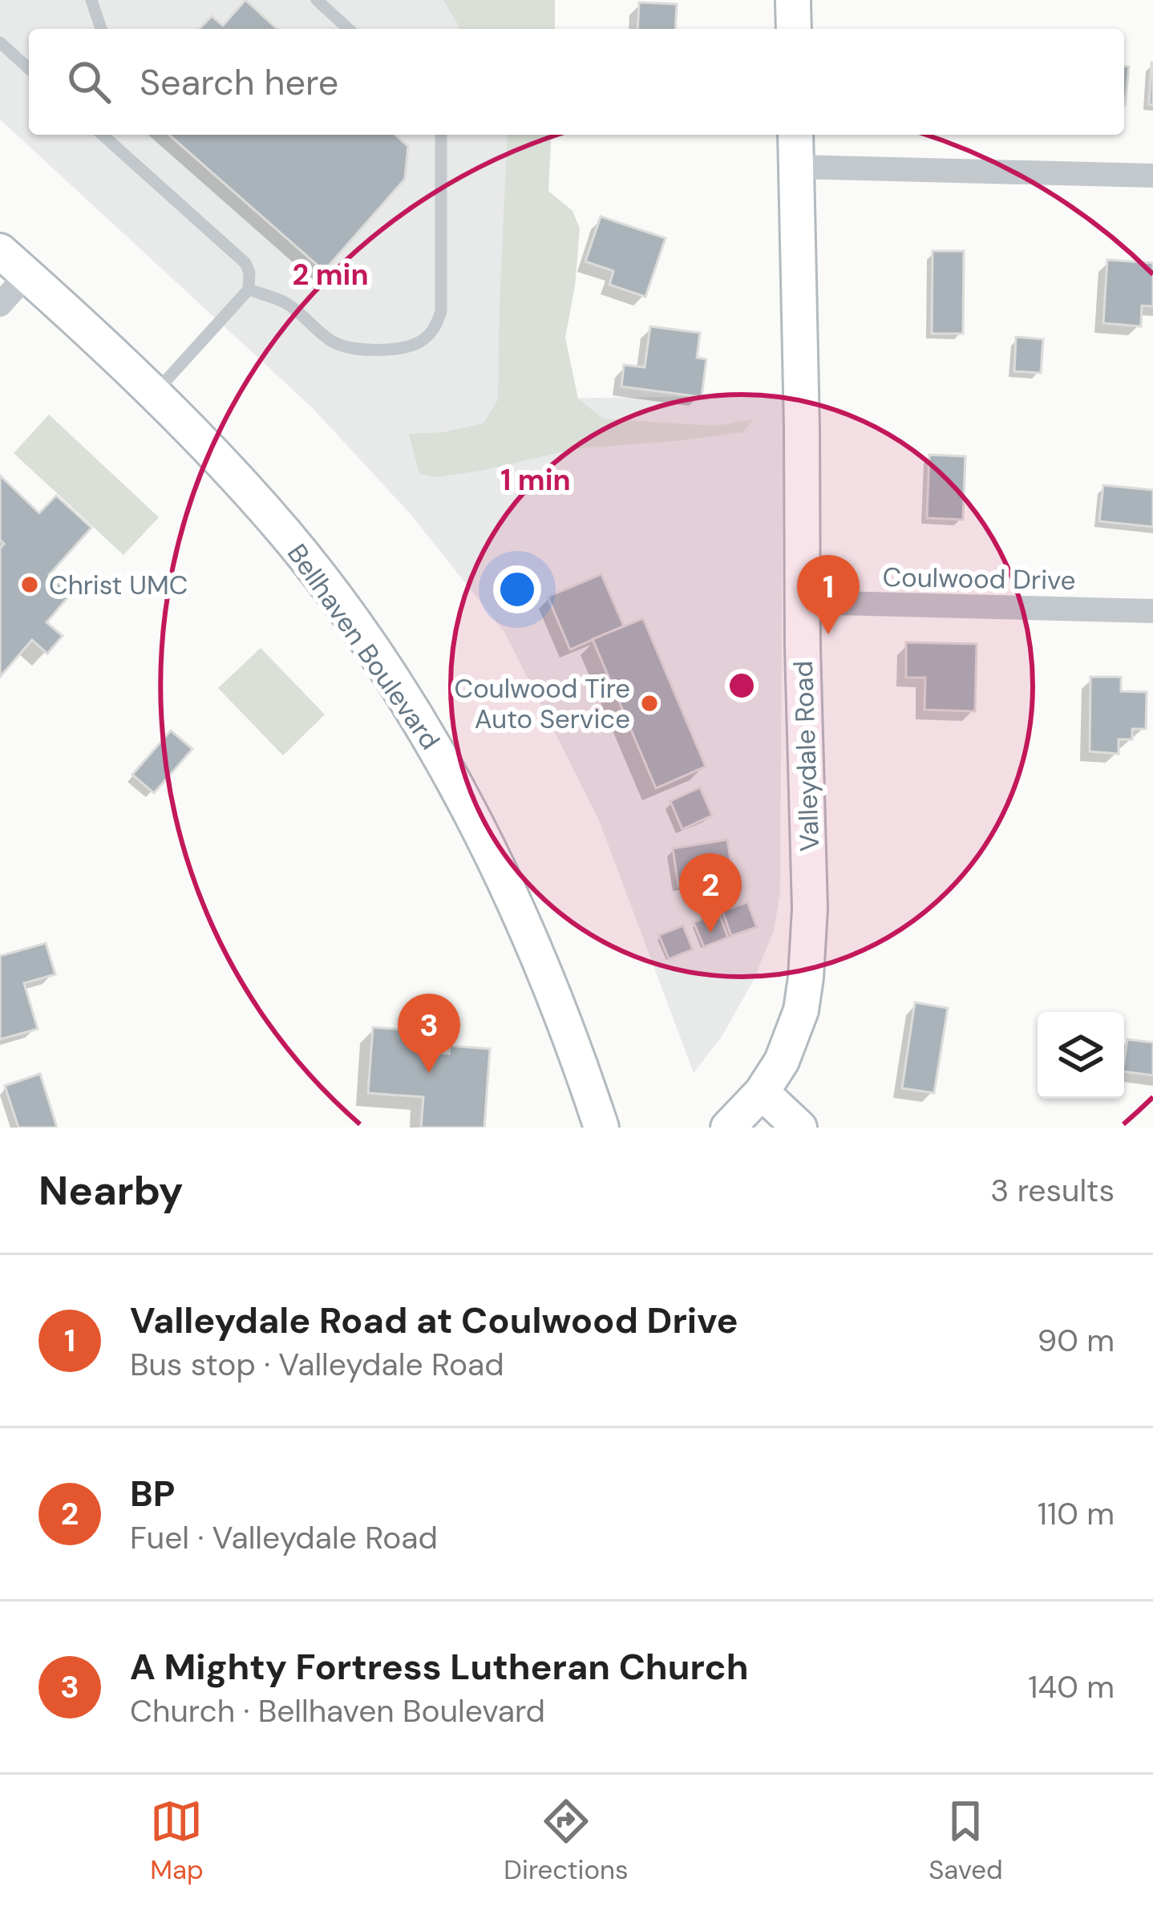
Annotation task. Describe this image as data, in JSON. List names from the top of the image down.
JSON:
{
  "streets": {
    "street": ["Coulwood Drive", "Bellhaven Boulevard", "Valleydale Road"]
  },
  "crossings": [
    ["Coulwood Drive", "Valleydale Road"]
  ],
  "places": ["Christ UMC", "Coulwood Tire Auto Service"],
  "page": {
    "search": "Search here",
    "pins": ["1", "2", "3"],
    "heading": ["Nearby", "3 results"],
    "list": [
      {
        "mark": "1",
        "name": "Valleydale Road at Coulwood Drive",
        "note": "Bus stop · Valleydale Road",
        "value": "90 m"
      },
      {
        "mark": "2",
        "name": "BP",
        "note": "Fuel · Valleydale Road",
        "value": "110 m"
      },
      {
        "mark": "3",
        "name": "A Mighty Fortress Lutheran Church",
        "note": "Church · Bellhaven Boulevard",
        "value": "140 m"
      }
    ],
    "nav": ["Map", "Directions", "Saved"]
  },
  "rings": ["2 min", "1 min"]
}
